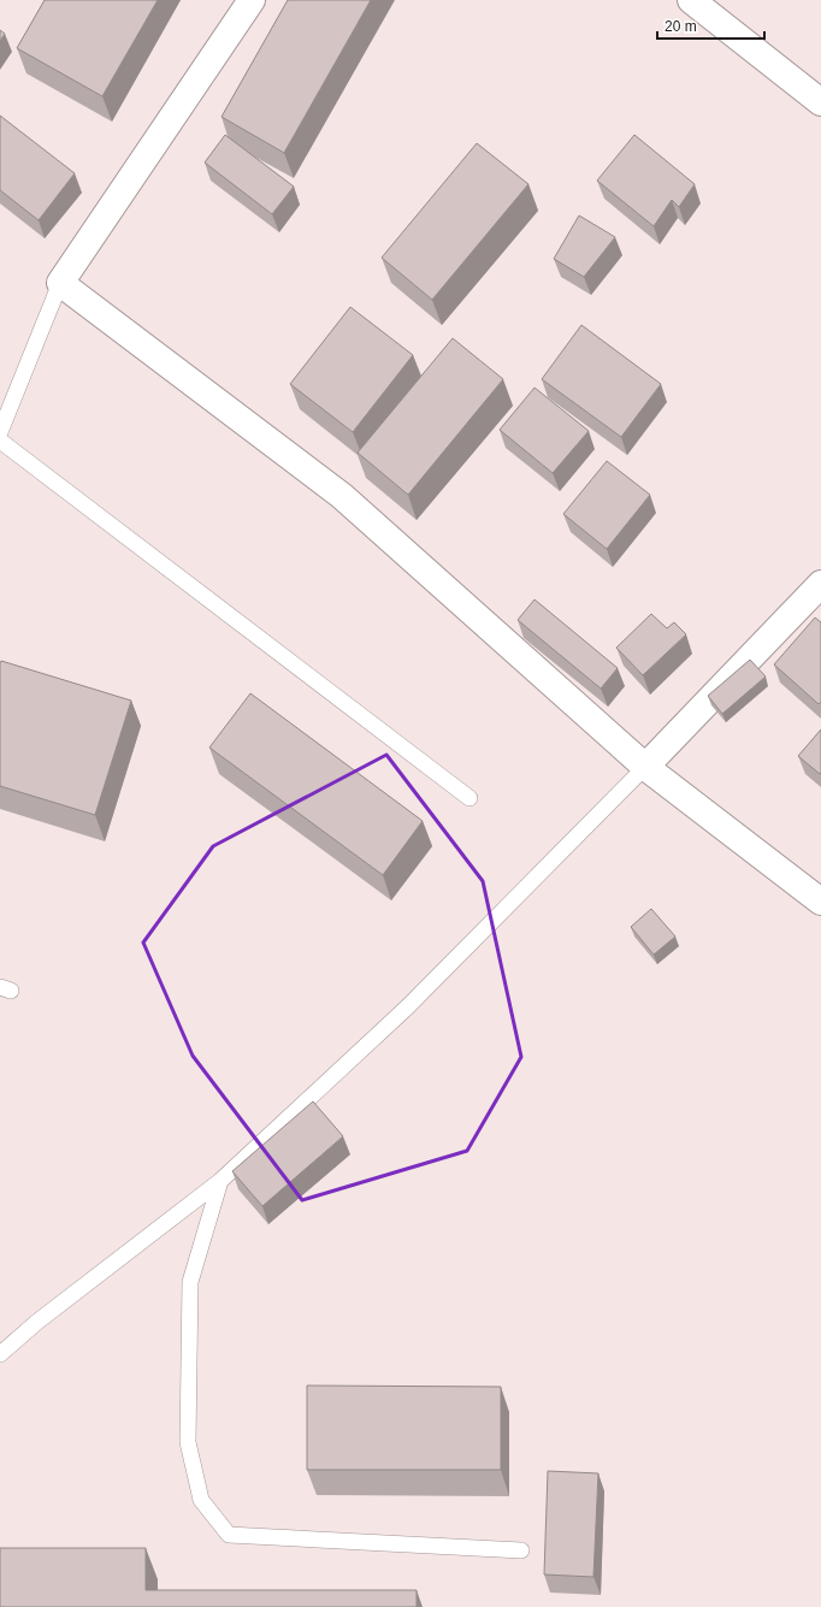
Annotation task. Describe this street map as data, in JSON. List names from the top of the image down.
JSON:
{
  "scale_bar": "20 m"
}
